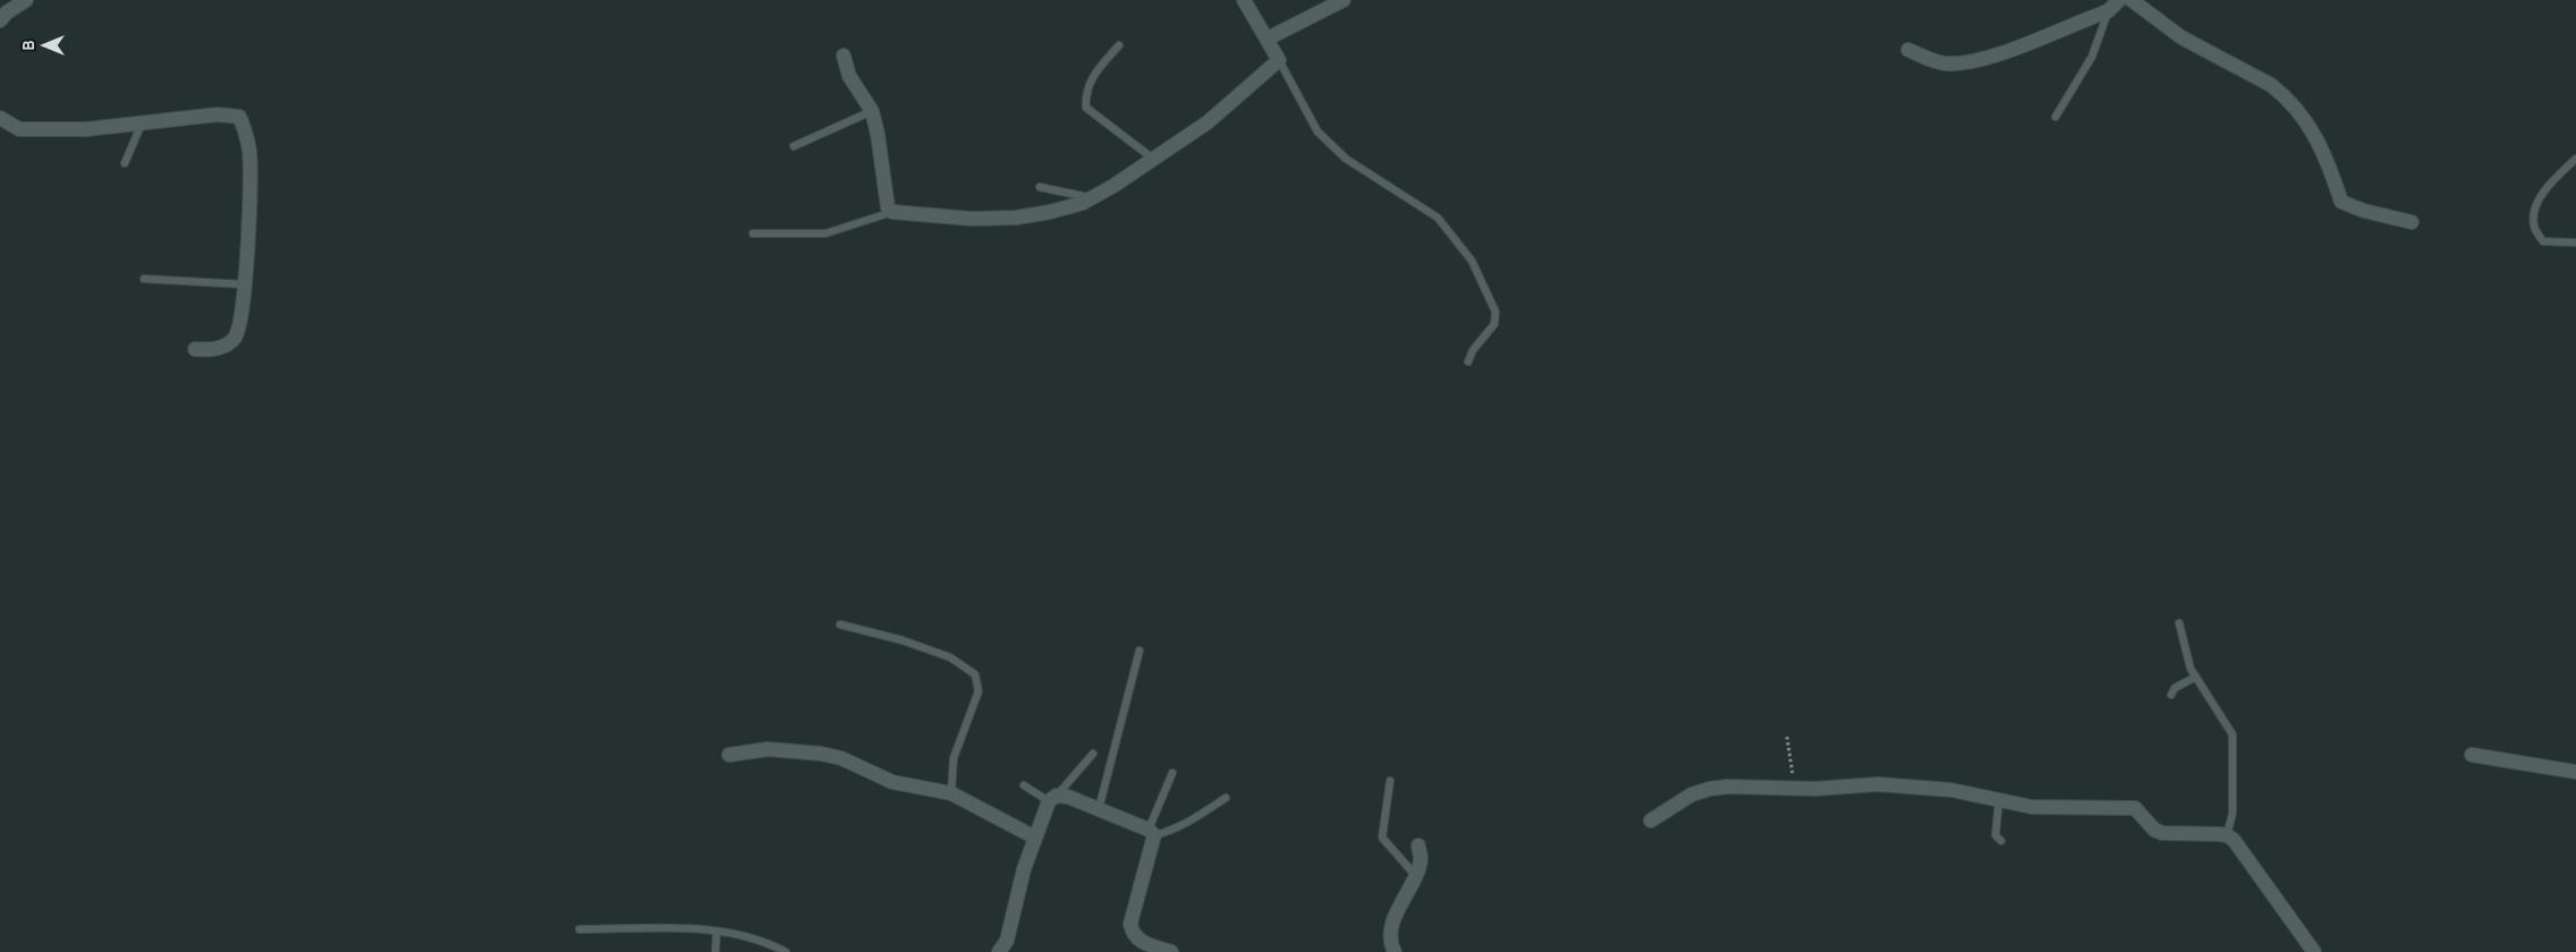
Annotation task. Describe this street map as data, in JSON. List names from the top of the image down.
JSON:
{
  "north": "left"
}
